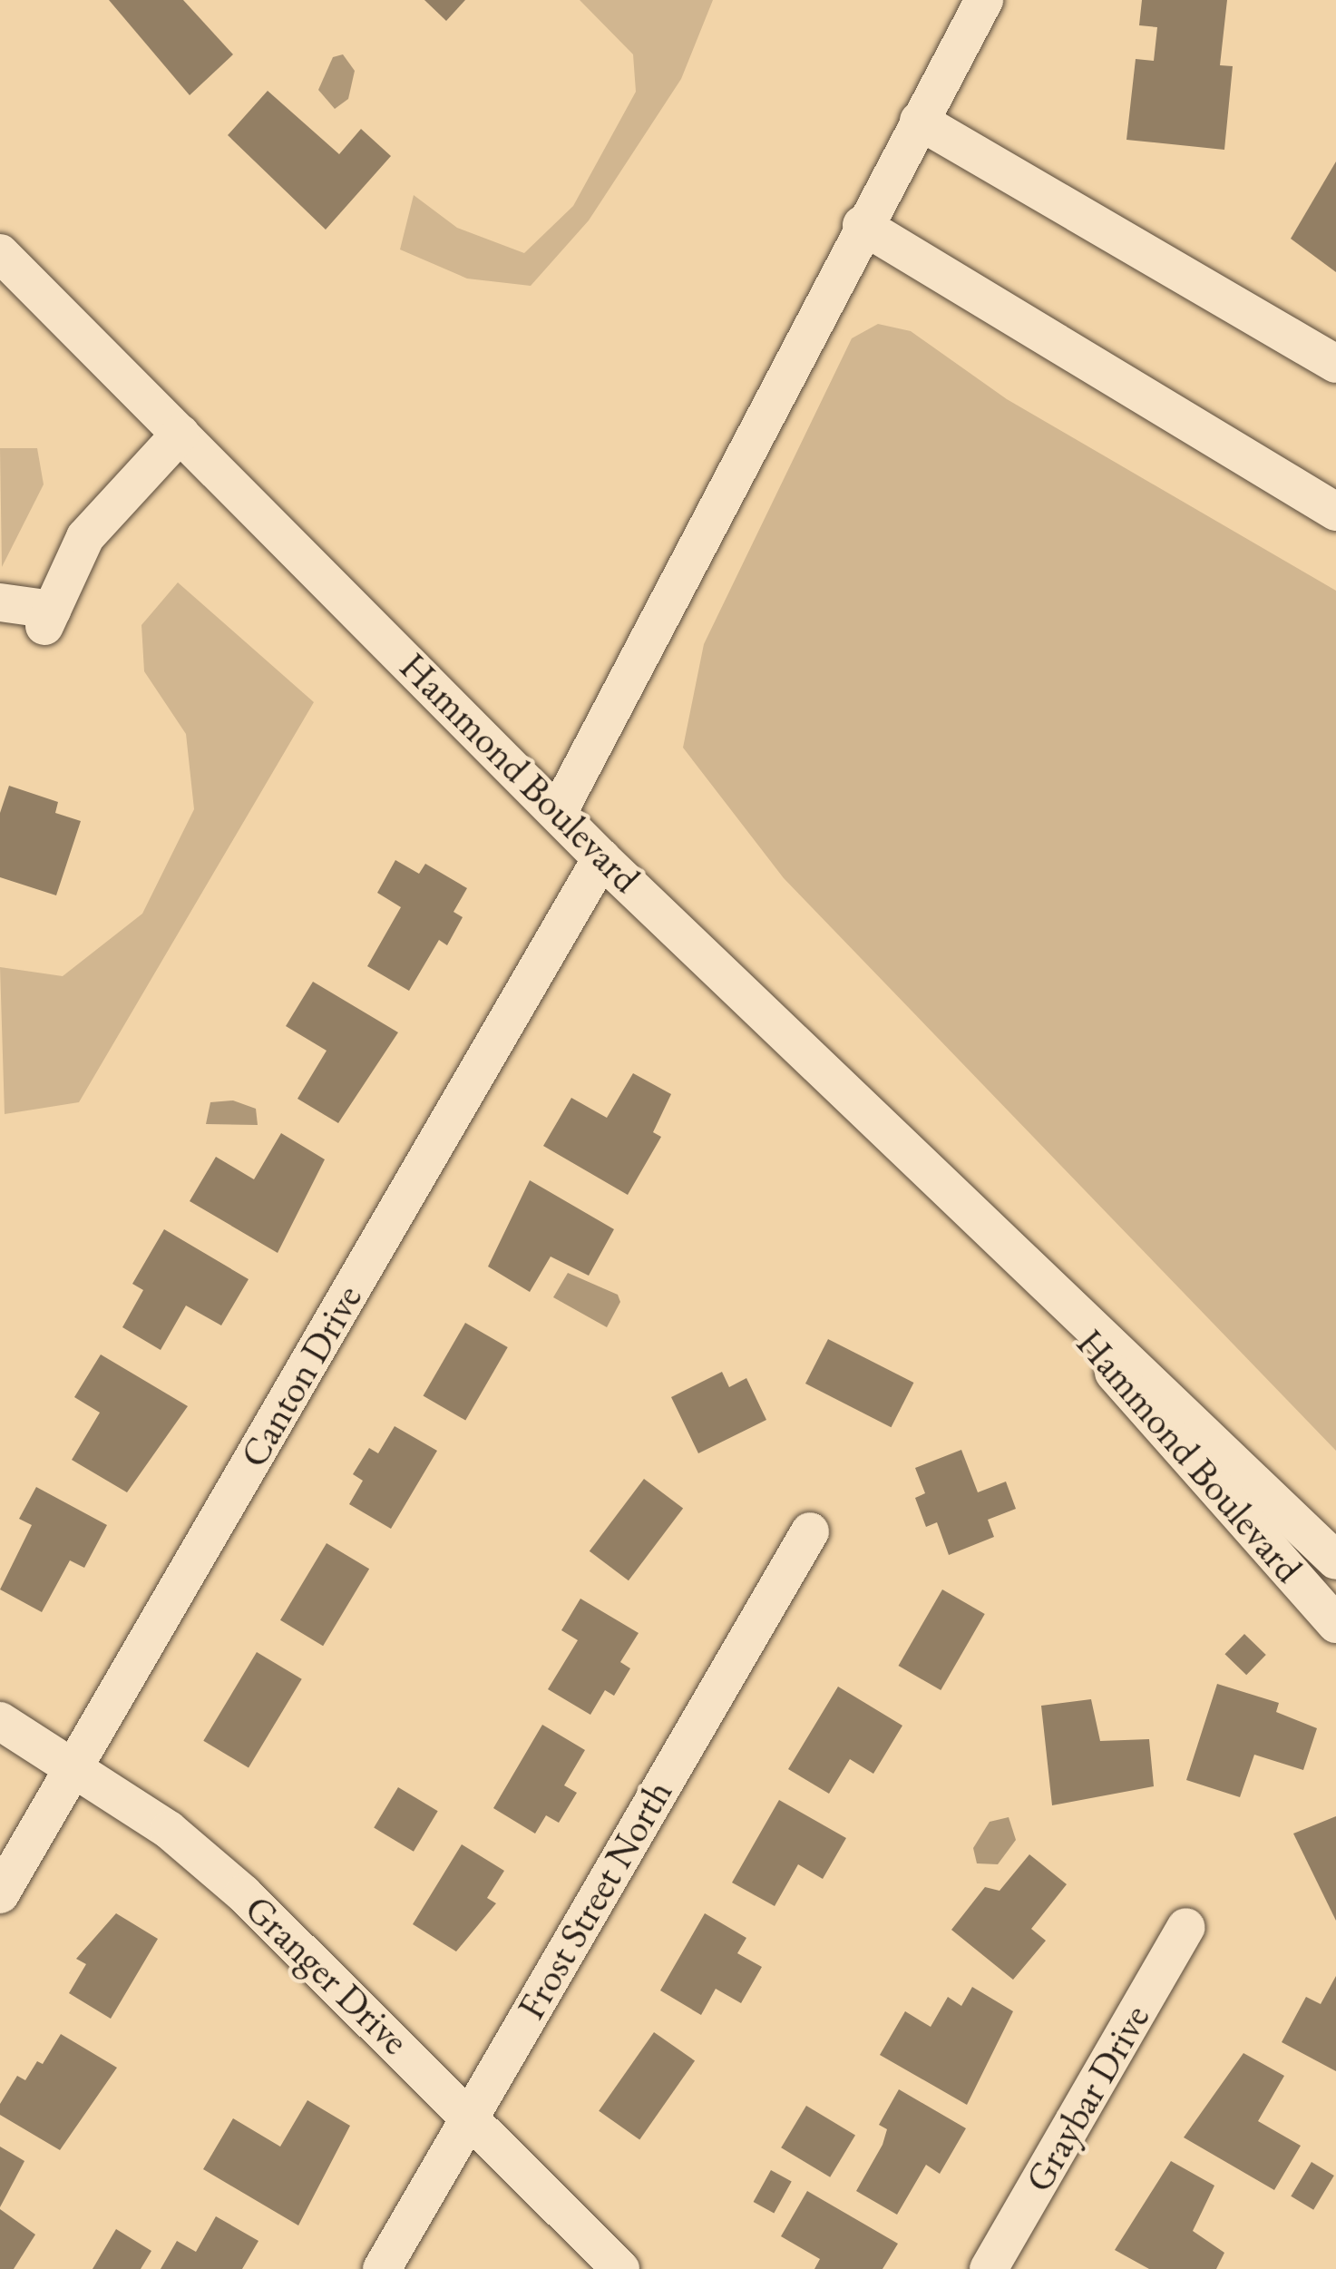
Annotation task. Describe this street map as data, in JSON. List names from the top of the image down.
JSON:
{
  "streets": {
    "street": [
      "Hammond Boulevard",
      "Canton Drive",
      "Frost Street North",
      "Granger Drive",
      "Graybar Drive"
    ]
  },
  "crossings": [
    ["Hammond Boulevard", "Canton Drive"],
    ["Canton Drive", "Granger Drive"],
    ["Frost Street North", "Granger Drive"]
  ]
}
